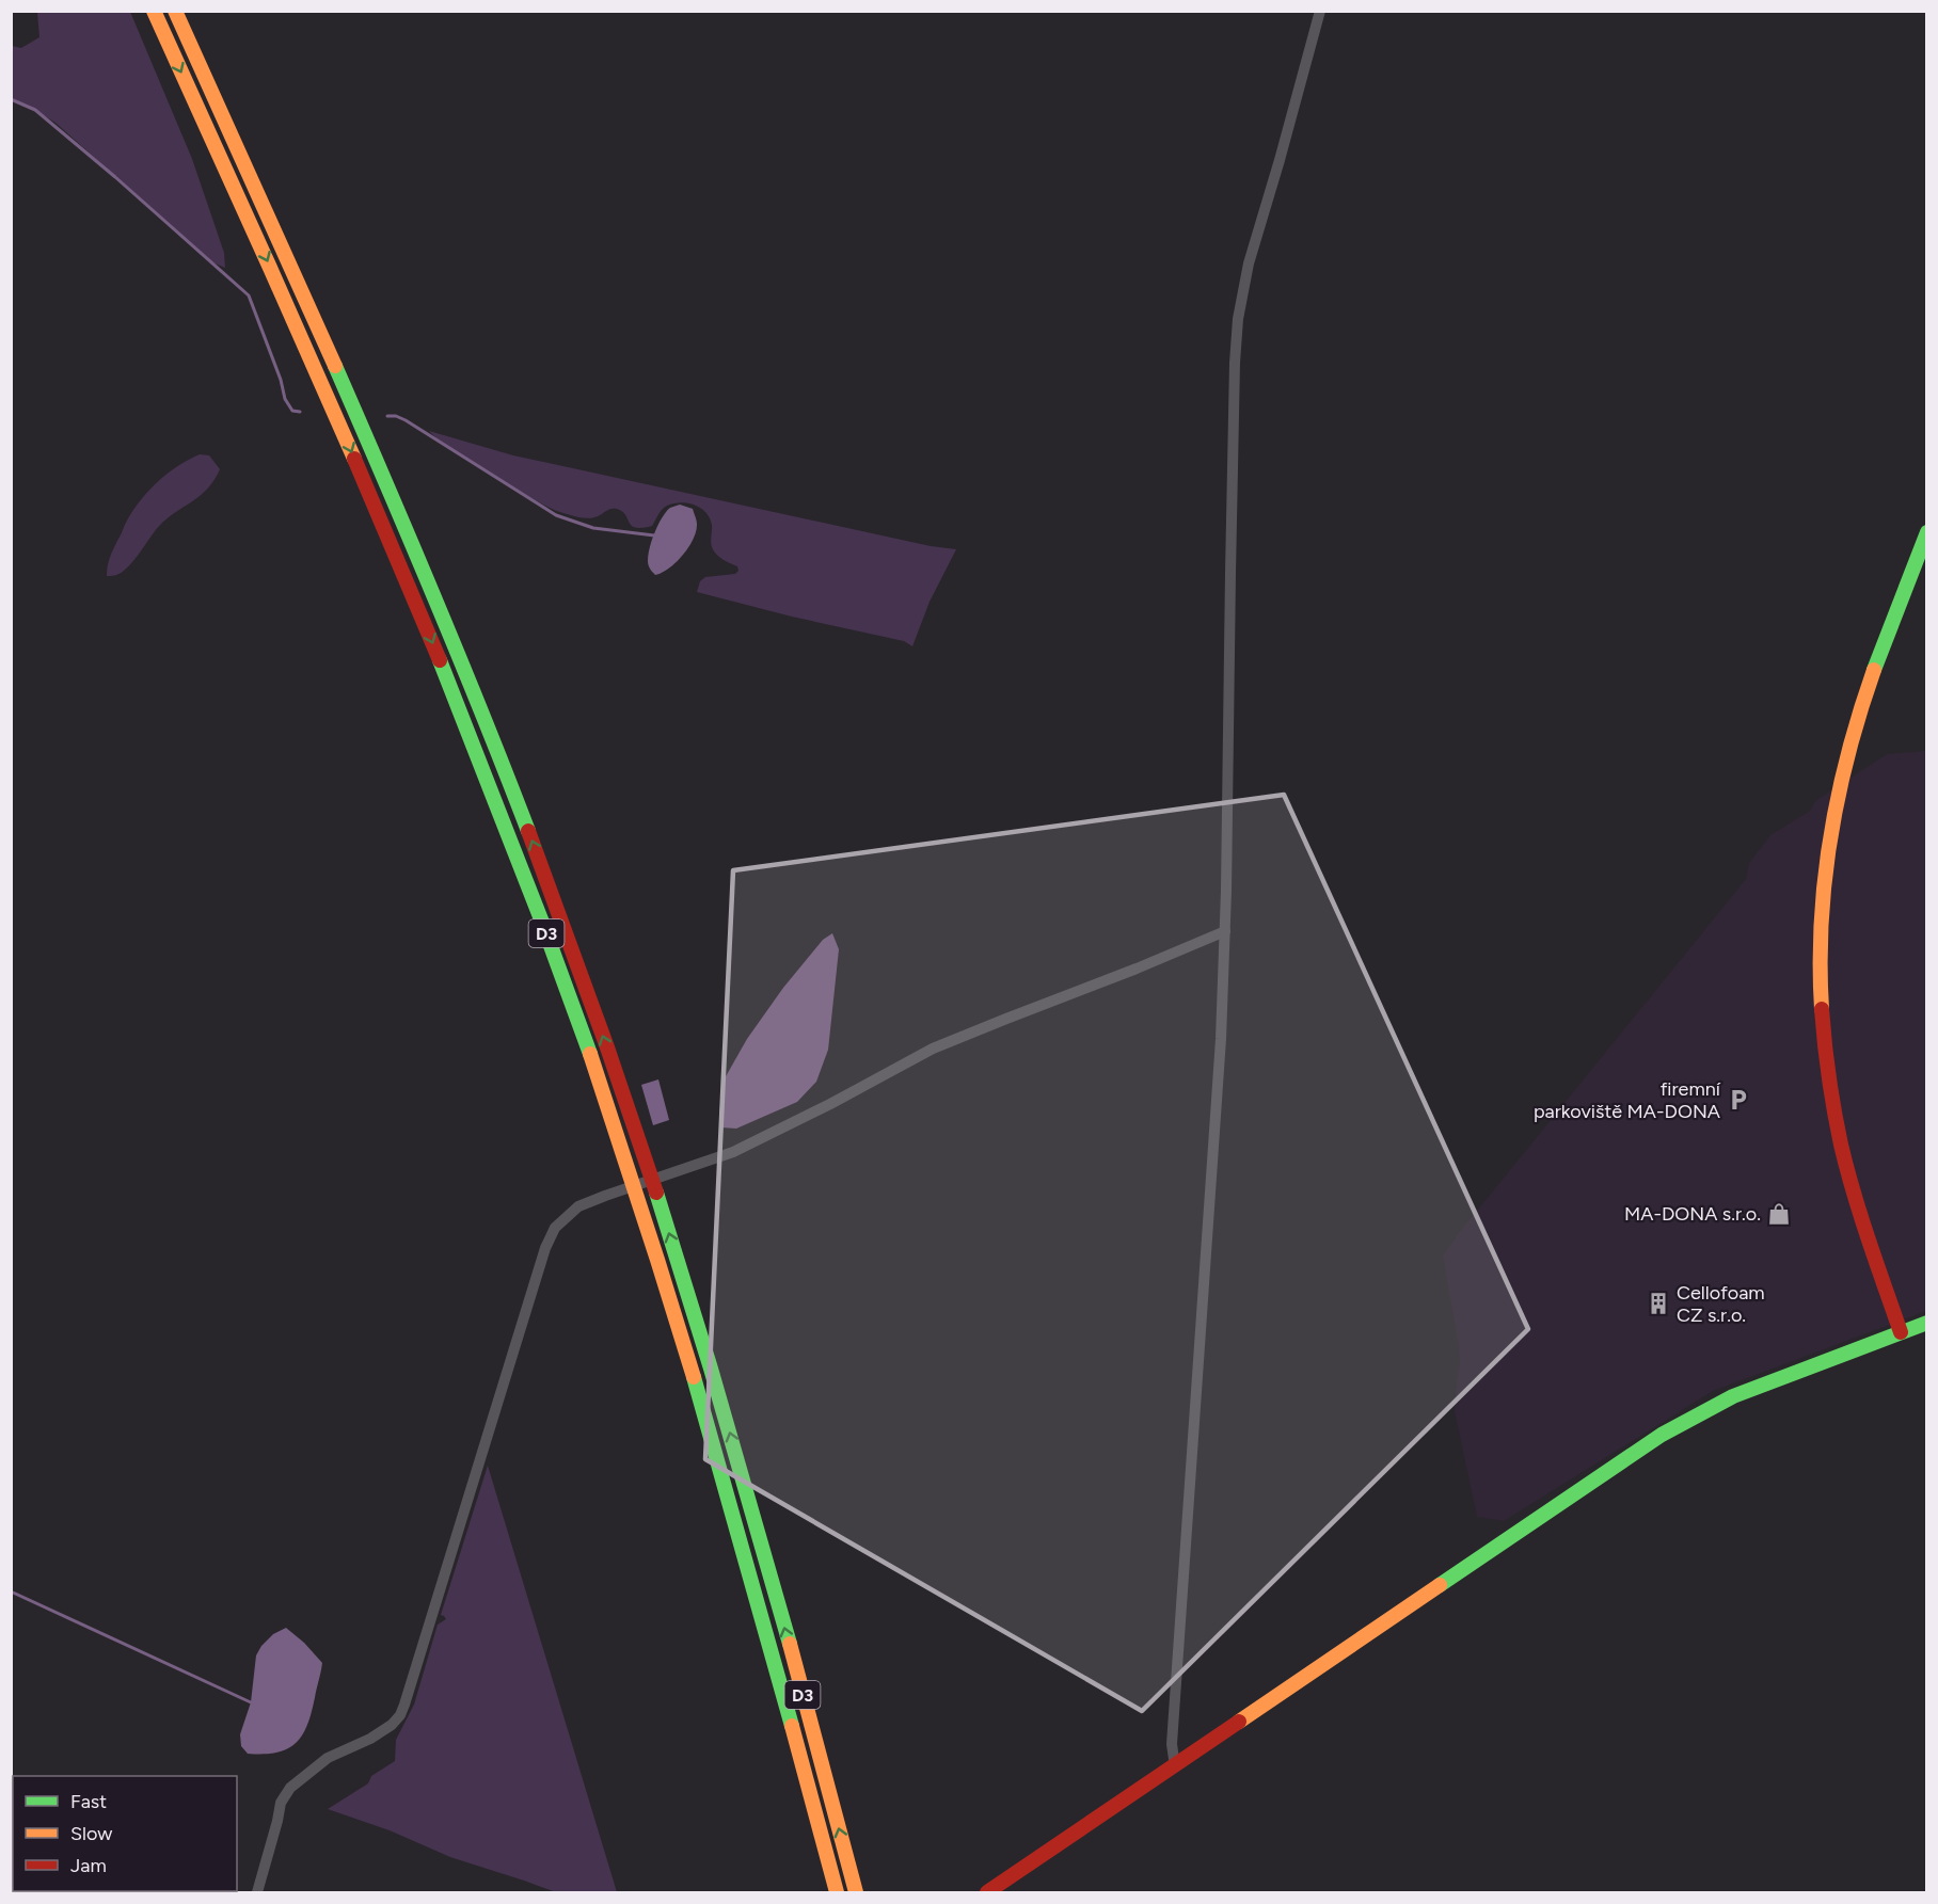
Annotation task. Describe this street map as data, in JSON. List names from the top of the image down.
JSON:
{
  "streets": {
    "main road": ["D3"]
  },
  "places": {
    "parking": ["firemní parkoviště MA-DONA"],
    "shop": ["MA-DONA s.r.o."],
    "building": ["Cellofoam CZ s.r.o."]
  },
  "legend": ["Fast", "Slow", "Jam"]
}
